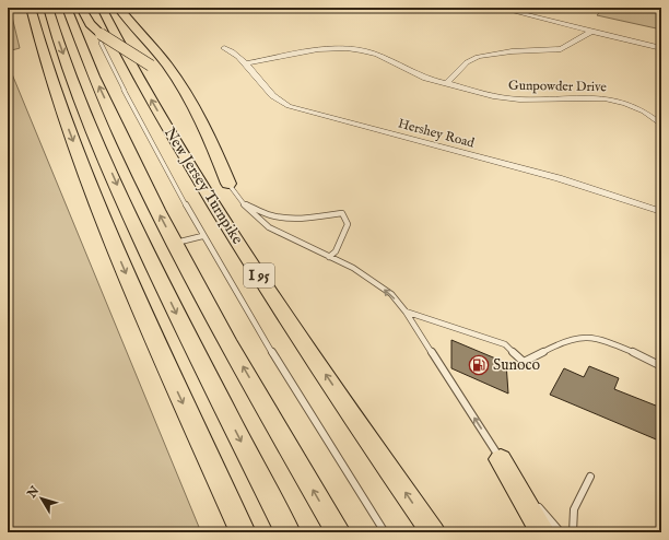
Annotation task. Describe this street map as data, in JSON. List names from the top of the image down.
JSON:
{
  "streets": {
    "highway": ["New Jersey Turnpike", "I 95"],
    "street": ["Gunpowder Drive", "Hershey Road"]
  },
  "crossings": [
    ["Gunpowder Drive", "Hershey Road"]
  ],
  "places": {
    "fuel station": ["Sunoco"]
  },
  "north": "top left"
}
